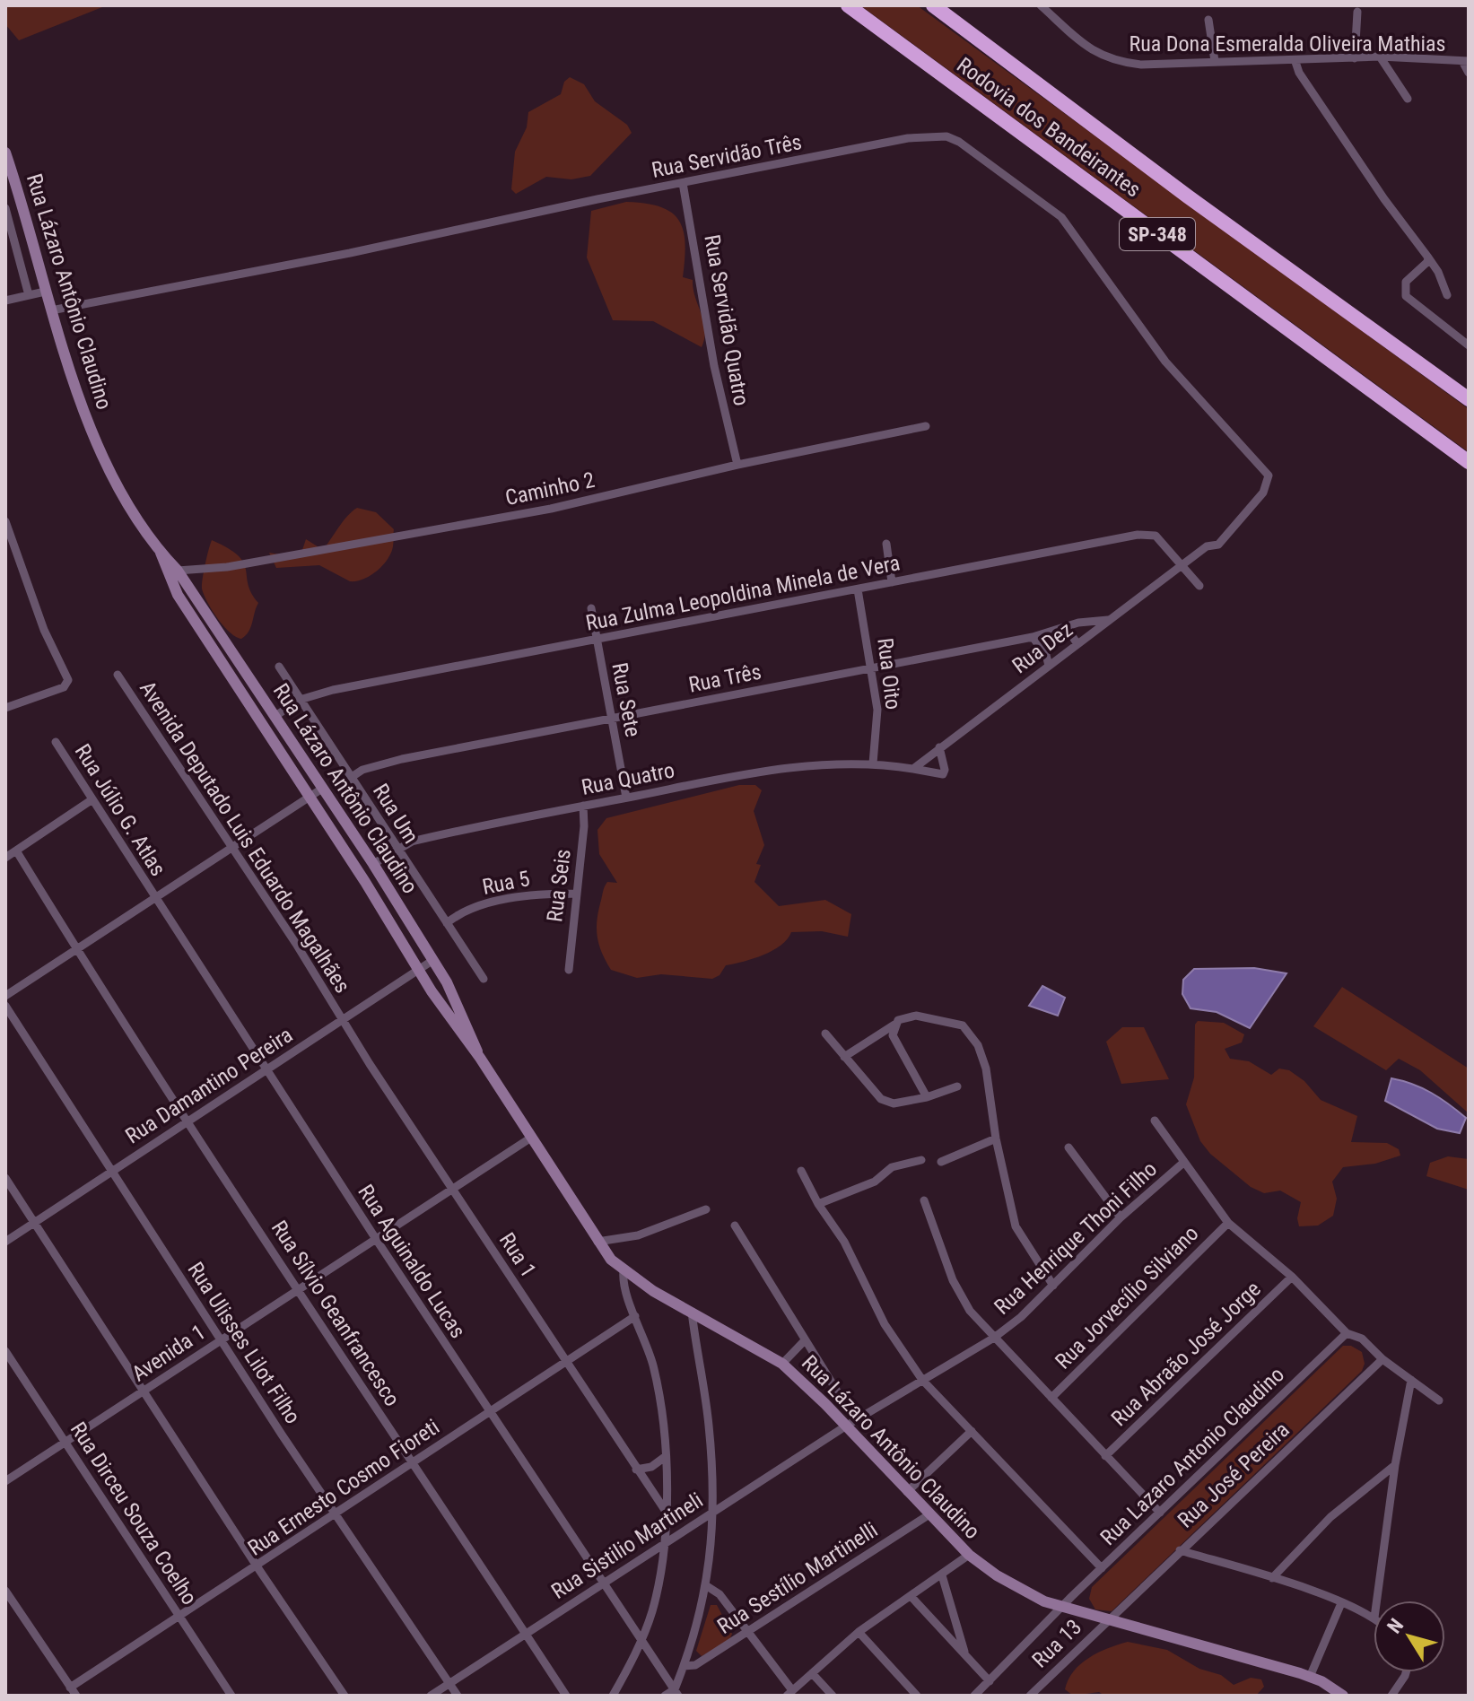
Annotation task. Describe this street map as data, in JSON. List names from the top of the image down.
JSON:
{
  "streets": {
    "highway": ["Rodovia dos Bandeirantes", "SP-348"],
    "main road": ["Rua Lázaro Antônio Claudino"],
    "street": [
      "Rua Dona Esmeralda Oliveira Mathias",
      "Rua Servidão Três",
      "Rua Servidão Quatro",
      "Caminho 2",
      "Rua Zulma Leopoldina Minela de Vera",
      "Rua Dez",
      "Rua Oito",
      "Rua Três",
      "Rua Sete",
      "Rua Quatro",
      "Rua Júlio G. Atlas",
      "Rua Um",
      "Avenida Deputado Luis Eduardo Magalhães",
      "Rua 5",
      "Rua Seis",
      "Rua Damantino Pereira",
      "Rua Henrique Thoni Filho",
      "Rua 1",
      "Rua Aguinaldo Lucas",
      "Rua Jorvecílio Silviano",
      "Rua Sílvio Geanfrancesco",
      "Rua Ulisses Lilot Filho",
      "Avenida 1",
      "Rua Abraão José Jorge",
      "Rua Lazaro Antonio Claudino",
      "Rua José Pereira",
      "Rua Ernesto Cosmo Fioreti",
      "Rua Dirceu Souza Coelho",
      "Rua Sistilio Martineli",
      "Rua Sestílio Martinelli",
      "Rua 13"
    ]
  },
  "crossings": [
    ["Rua Servidão Três", "Rua Lázaro Antônio Claudino"],
    ["Rua Servidão Três", "Rua Servidão Quatro"],
    ["Rua Servidão Três", "Rua Dez"],
    ["Rua Lázaro Antônio Claudino", "Caminho 2"],
    ["Rua Lázaro Antônio Claudino", "Rua Zulma Leopoldina Minela de Vera"],
    ["Rua Lázaro Antônio Claudino", "Rua Quatro"],
    ["Rua Lázaro Antônio Claudino", "Rua Júlio G. Atlas"],
    ["Rua Lázaro Antônio Claudino", "Rua Damantino Pereira"],
    ["Rua Lázaro Antônio Claudino", "Rua Henrique Thoni Filho"],
    ["Rua Lázaro Antônio Claudino", "Avenida 1"],
    ["Rua Lázaro Antônio Claudino", "Rua Lazaro Antonio Claudino"],
    ["Rua Lázaro Antônio Claudino", "Rua José Pereira"],
    ["Rua Lázaro Antônio Claudino", "Rua Sistilio Martineli"],
    ["Rua Lázaro Antônio Claudino", "Rua Sestílio Martinelli"],
    ["Rua Lázaro Antônio Claudino", "Rua 13"],
    ["Rua Servidão Quatro", "Caminho 2"],
    ["Rua Zulma Leopoldina Minela de Vera", "Rua Dez"],
    ["Rua Zulma Leopoldina Minela de Vera", "Rua Oito"],
    ["Rua Zulma Leopoldina Minela de Vera", "Rua Sete"],
    ["Rua Zulma Leopoldina Minela de Vera", "Rua Um"],
    ["Rua Dez", "Rua Três"],
    ["Rua Dez", "Rua Quatro"],
    ["Rua Oito", "Rua Três"],
    ["Rua Oito", "Rua Quatro"],
    ["Rua Três", "Rua Sete"],
    ["Rua Três", "Rua Um"],
    ["Rua Sete", "Rua Quatro"],
    ["Rua Quatro", "Rua Um"],
    ["Rua Quatro", "Rua Seis"],
    ["Rua Júlio G. Atlas", "Avenida Deputado Luis Eduardo Magalhães"],
    ["Rua Júlio G. Atlas", "Rua Aguinaldo Lucas"],
    ["Rua Júlio G. Atlas", "Rua Sílvio Geanfrancesco"],
    ["Rua Um", "Rua 5"],
    ["Avenida Deputado Luis Eduardo Magalhães", "Rua Damantino Pereira"],
    ["Avenida Deputado Luis Eduardo Magalhães", "Rua 1"],
    ["Rua 5", "Rua Seis"],
    ["Rua Damantino Pereira", "Rua 1"],
    ["Rua Damantino Pereira", "Rua Aguinaldo Lucas"],
    ["Rua Damantino Pereira", "Rua Sílvio Geanfrancesco"],
    ["Rua Damantino Pereira", "Rua Ulisses Lilot Filho"],
    ["Rua Henrique Thoni Filho", "Rua Sistilio Martineli"],
    ["Rua 1", "Avenida 1"],
    ["Rua 1", "Rua Ernesto Cosmo Fioreti"],
    ["Rua Aguinaldo Lucas", "Avenida 1"],
    ["Rua Aguinaldo Lucas", "Rua Ernesto Cosmo Fioreti"],
    ["Rua Aguinaldo Lucas", "Rua Sistilio Martineli"],
    ["Rua Sílvio Geanfrancesco", "Avenida 1"],
    ["Rua Sílvio Geanfrancesco", "Rua Ernesto Cosmo Fioreti"],
    ["Rua Sílvio Geanfrancesco", "Rua Sistilio Martineli"],
    ["Rua Ulisses Lilot Filho", "Avenida 1"],
    ["Rua Ulisses Lilot Filho", "Rua Ernesto Cosmo Fioreti"],
    ["Rua Ulisses Lilot Filho", "Rua Sistilio Martineli"],
    ["Avenida 1", "Rua Dirceu Souza Coelho"],
    ["Rua José Pereira", "Rua 13"],
    ["Rua Ernesto Cosmo Fioreti", "Rua Dirceu Souza Coelho"]
  ],
  "north": "top left"
}
